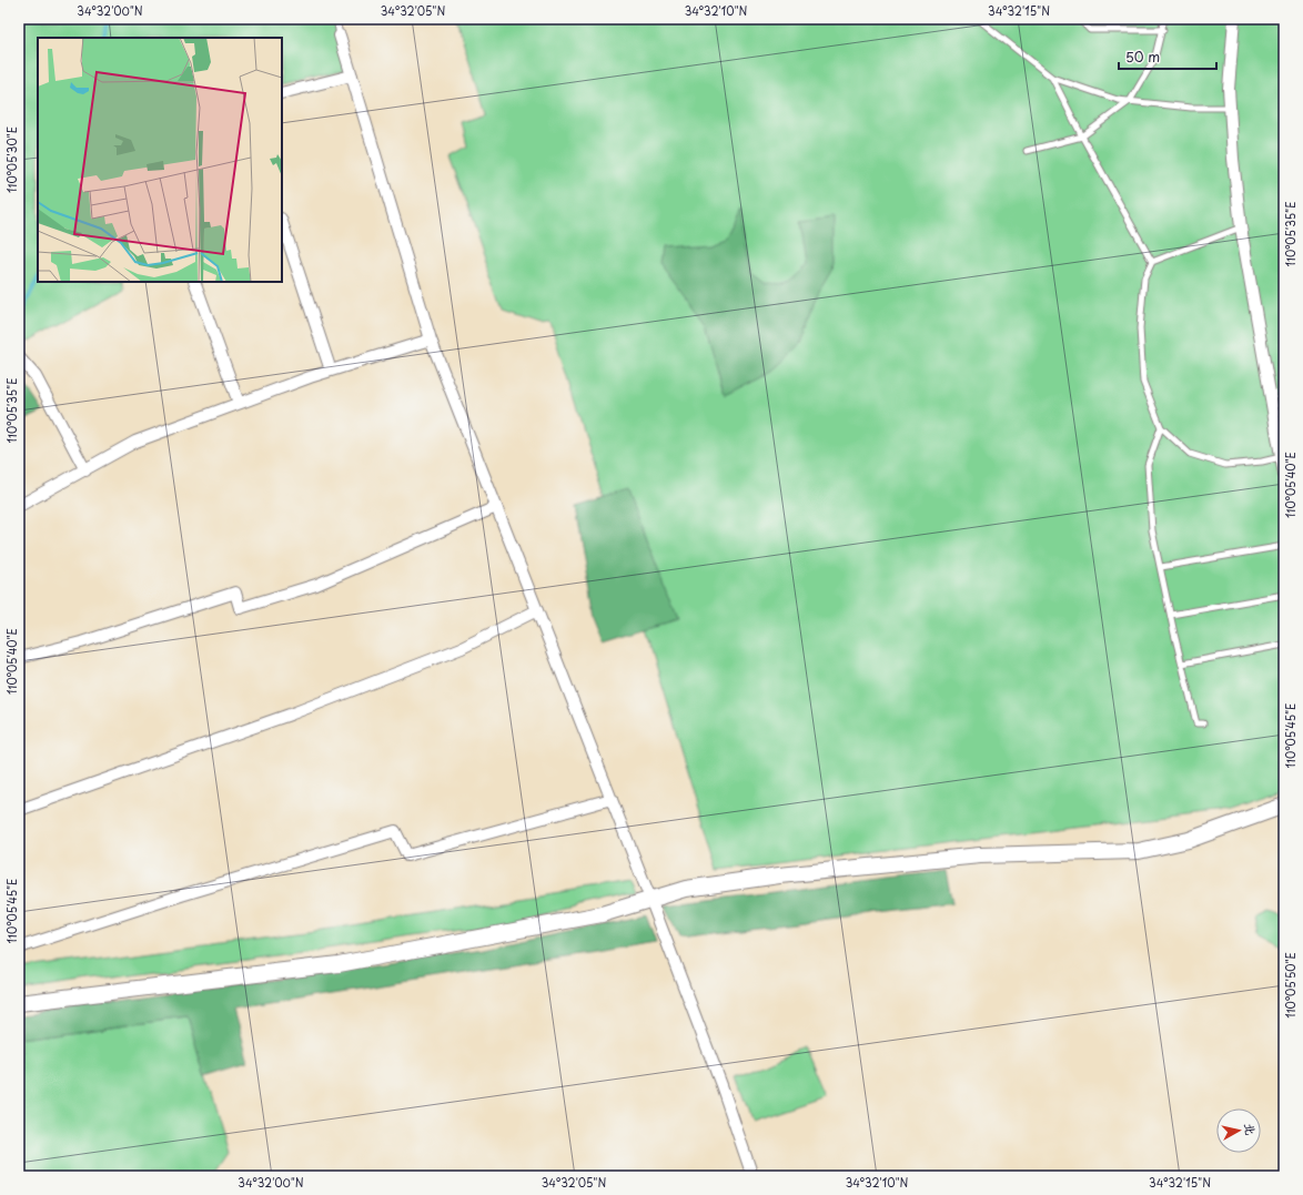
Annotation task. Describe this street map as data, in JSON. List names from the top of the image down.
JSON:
{
  "scale_bar": "50 m",
  "north": "right",
  "coordinates": [
    "34°32'00\"N",
    "34°32'05\"N",
    "34°32'10\"N",
    "34°32'15\"N",
    "110°05'30\"E",
    "110°05'35\"E",
    "110°05'40\"E",
    "110°05'45\"E",
    "110°05'50\"E"
  ]
}
